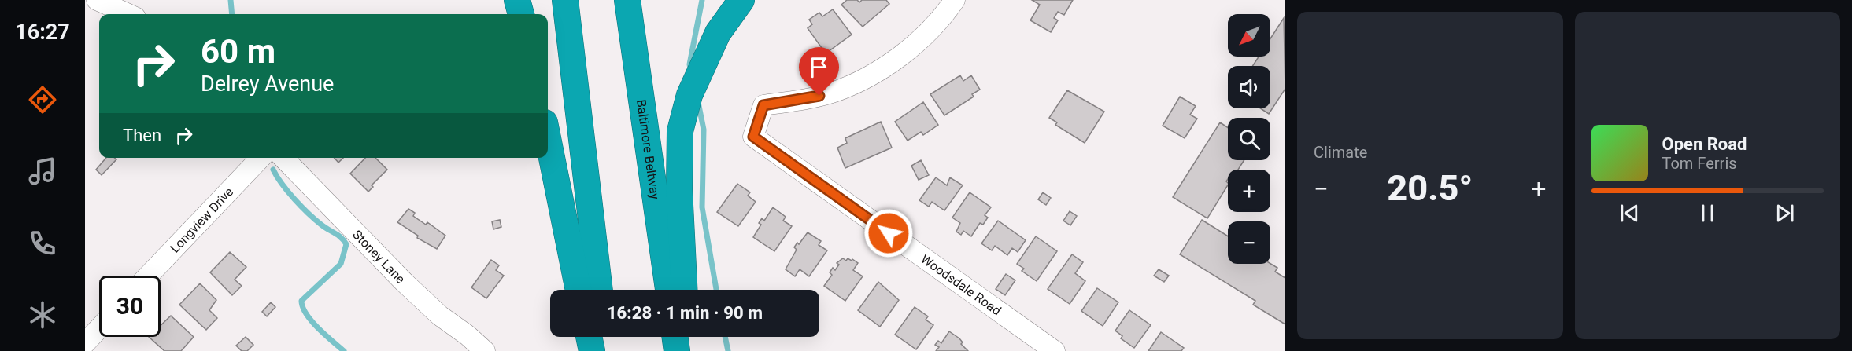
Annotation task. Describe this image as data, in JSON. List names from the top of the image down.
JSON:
{
  "streets": {
    "highway": ["Baltimore Beltway"],
    "street": ["Longview Drive", "Stoney Lane", "Woodsdale Road"]
  },
  "north": "bottom left",
  "page": {
    "tabs": "16:27",
    "tile": "Climate",
    "map_buttons": ["+", "−"],
    "turn": ["60 m", "Delrey Avenue"],
    "then": "Then",
    "song": ["Open Road", "Tom Ferris"],
    "heat": ["−", "20.5°", "+"],
    "limit": "30",
    "trip": "16:28 · 1 min · 90 m"
  }
}
